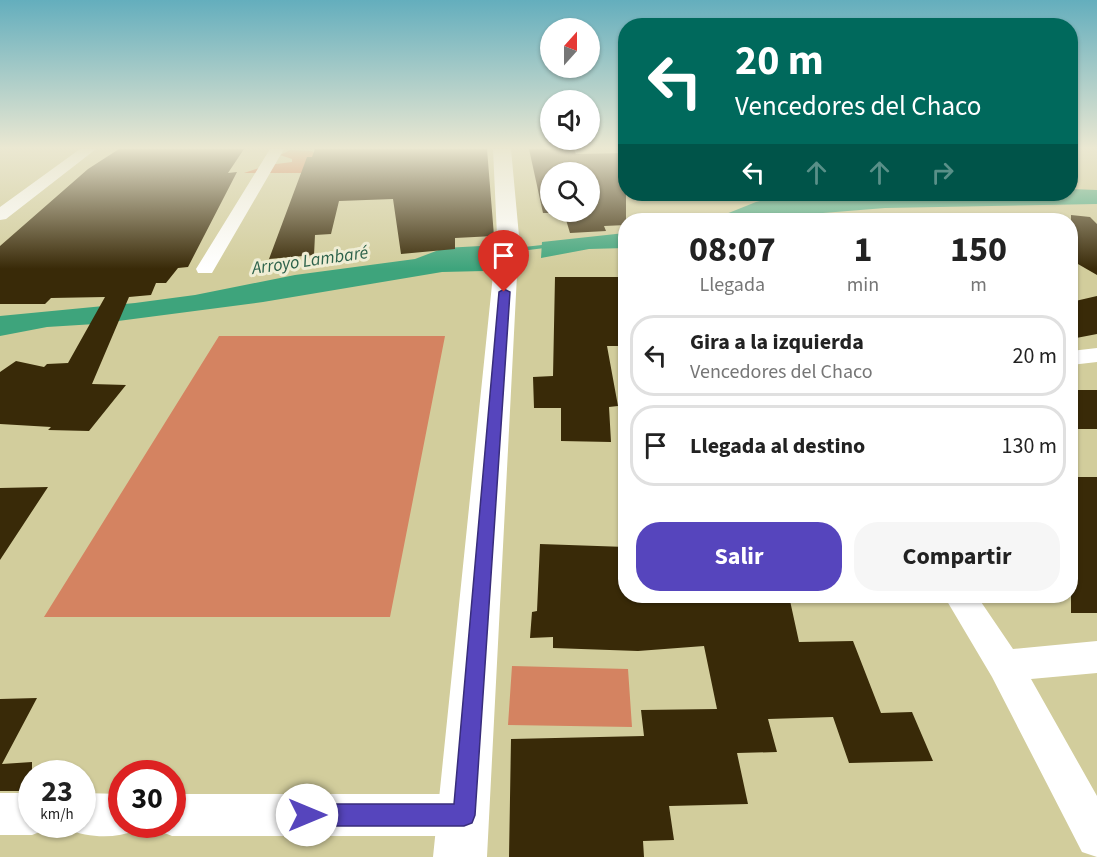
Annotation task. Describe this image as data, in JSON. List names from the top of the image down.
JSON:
{
  "water": ["Arroyo Lambaré"],
  "north": "top",
  "page": {
    "turn": ["20 m", "Vencedores del Chaco"],
    "eta": [
      "08:07",
      "Llegada",
      "1",
      "min",
      "150",
      "m"
    ],
    "list": [
      {
        "name": "Gira a la izquierda",
        "note": "Vencedores del Chaco",
        "value": "20 m"
      },
      {
        "name": "Llegada al destino",
        "value": "130 m"
      }
    ],
    "buttons": ["Salir", "Compartir"],
    "speed": "23 km/h",
    "limit": "30"
  }
}
